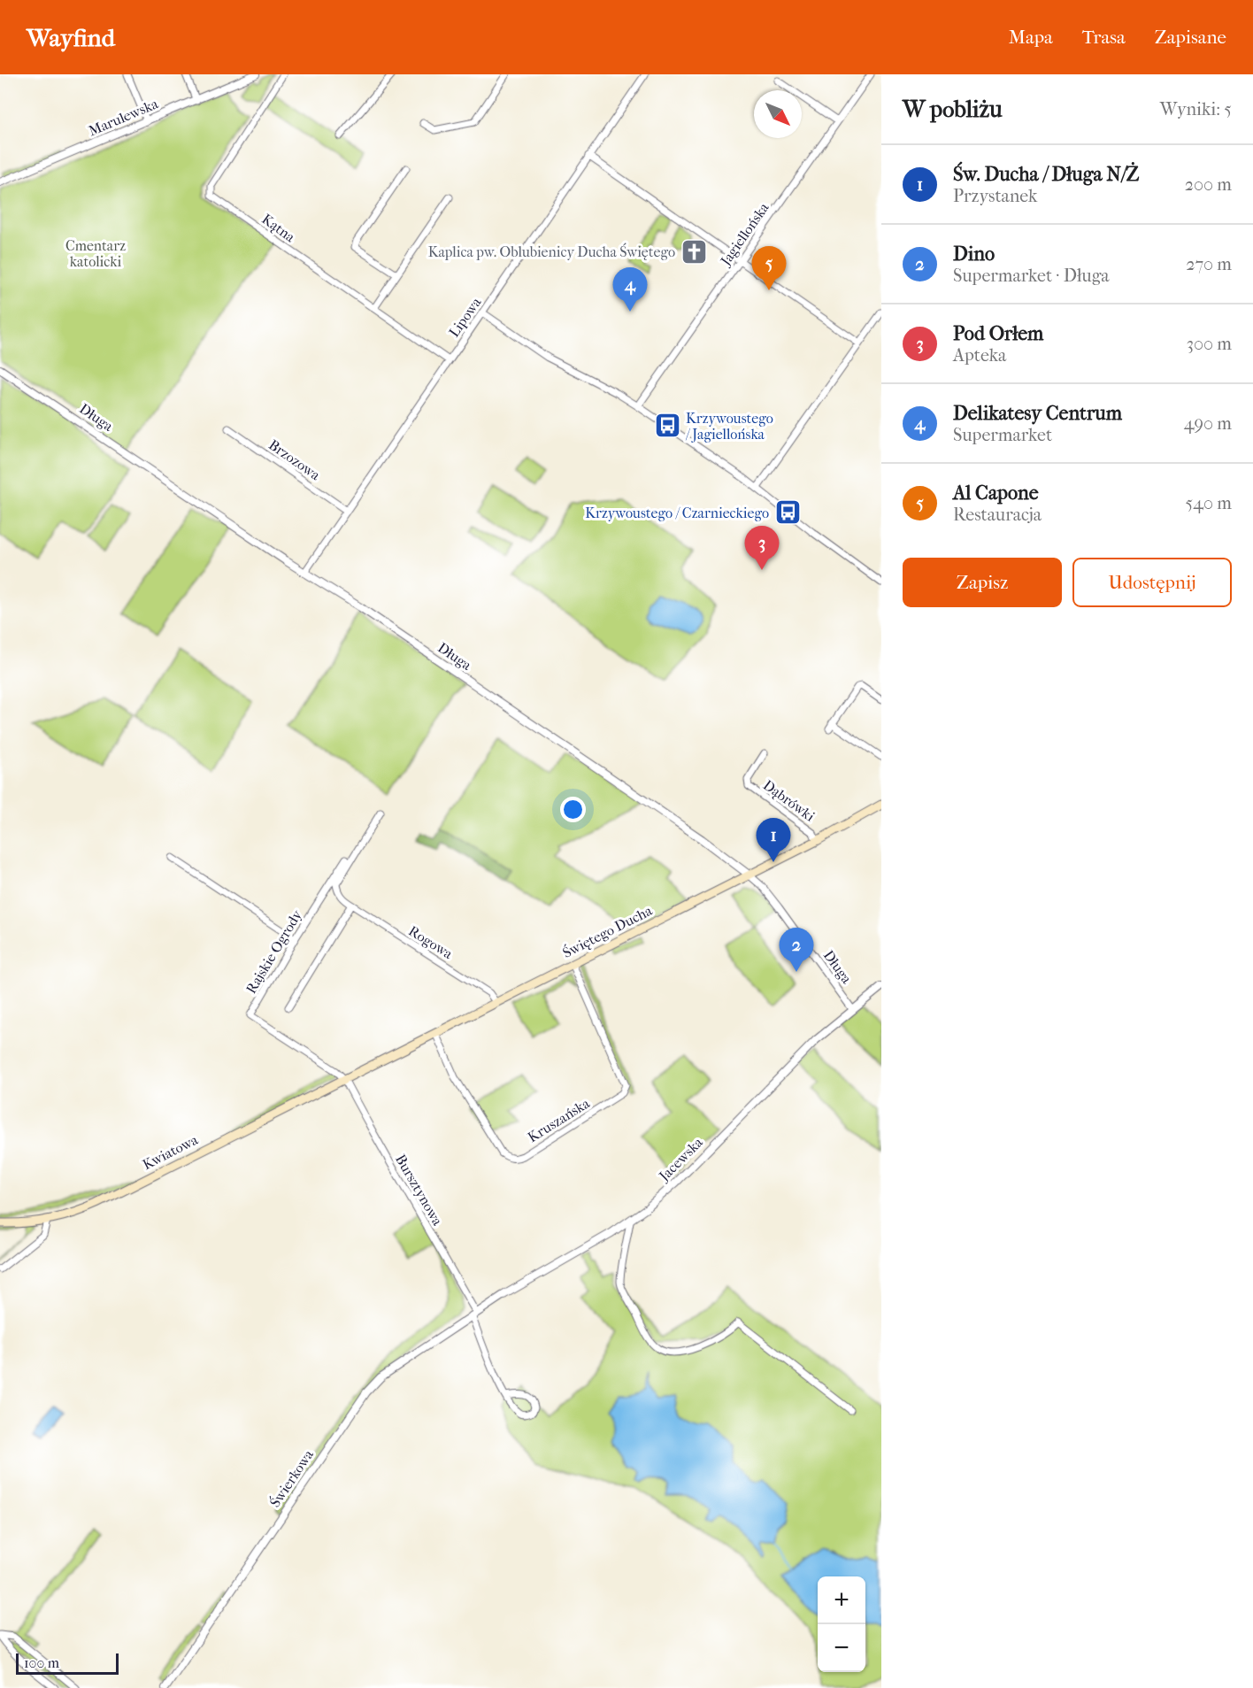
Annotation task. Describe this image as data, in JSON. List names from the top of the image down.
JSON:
{
  "streets": {
    "main road": ["Świętego Ducha", "Kwiatowa"],
    "street": [
      "Marulewska",
      "Kątna",
      "Jagiellońska",
      "Lipowa",
      "Długa",
      "Brzozowa",
      "Dąbrówki",
      "Rogowa",
      "Rajskie Ogrody",
      "Kruszańska",
      "Jacewska",
      "Bursztynowa",
      "Świerkowa"
    ]
  },
  "crossings": [
    ["Kątna", "Lipowa"],
    ["Lipowa", "Długa"],
    ["Lipowa", "Brzozowa"],
    ["Długa", "Świętego Ducha"],
    ["Długa", "Jacewska"],
    ["Dąbrówki", "Świętego Ducha"],
    ["Świętego Ducha", "Rogowa"],
    ["Świętego Ducha", "Rajskie Ogrody"],
    ["Świętego Ducha", "Kruszańska"],
    ["Świętego Ducha", "Kwiatowa"],
    ["Świętego Ducha", "Bursztynowa"],
    ["Rajskie Ogrody", "Kwiatowa"],
    ["Rajskie Ogrody", "Bursztynowa"],
    ["Kwiatowa", "Bursztynowa"],
    ["Jacewska", "Bursztynowa"],
    ["Jacewska", "Świerkowa"],
    ["Bursztynowa", "Świerkowa"]
  ],
  "parks": ["Cmentarz katolicki"],
  "places": {
    "church": ["Kaplica pw. Oblubienicy Ducha Świętego"],
    "bus stop": ["Krzywoustego / Jagiellońska", "Krzywoustego / Czarnieckiego"]
  },
  "scale_bar": "100 m",
  "north": "bottom right",
  "page": {
    "header": "Wayfind",
    "nav": ["Mapa", "Trasa", "Zapisane"],
    "heading": ["W pobliżu", "Wyniki: 5"],
    "list": [
      {
        "mark": "1",
        "name": "Św. Ducha / Długa N/Ż",
        "note": "Przystanek",
        "value": "200 m"
      },
      {
        "mark": "2",
        "name": "Dino",
        "note": "Supermarket · Długa",
        "value": "270 m"
      },
      {
        "mark": "3",
        "name": "Pod Orłem",
        "note": "Apteka",
        "value": "300 m"
      },
      {
        "mark": "4",
        "name": "Delikatesy Centrum",
        "note": "Supermarket",
        "value": "490 m"
      },
      {
        "mark": "5",
        "name": "Al Capone",
        "note": "Restauracja",
        "value": "540 m"
      }
    ],
    "pins": [
      "5",
      "4",
      "3",
      "1",
      "2"
    ],
    "buttons": ["Zapisz", "Udostępnij"],
    "map_buttons": ["+", "−"],
    "scale": "100 m"
  }
}
